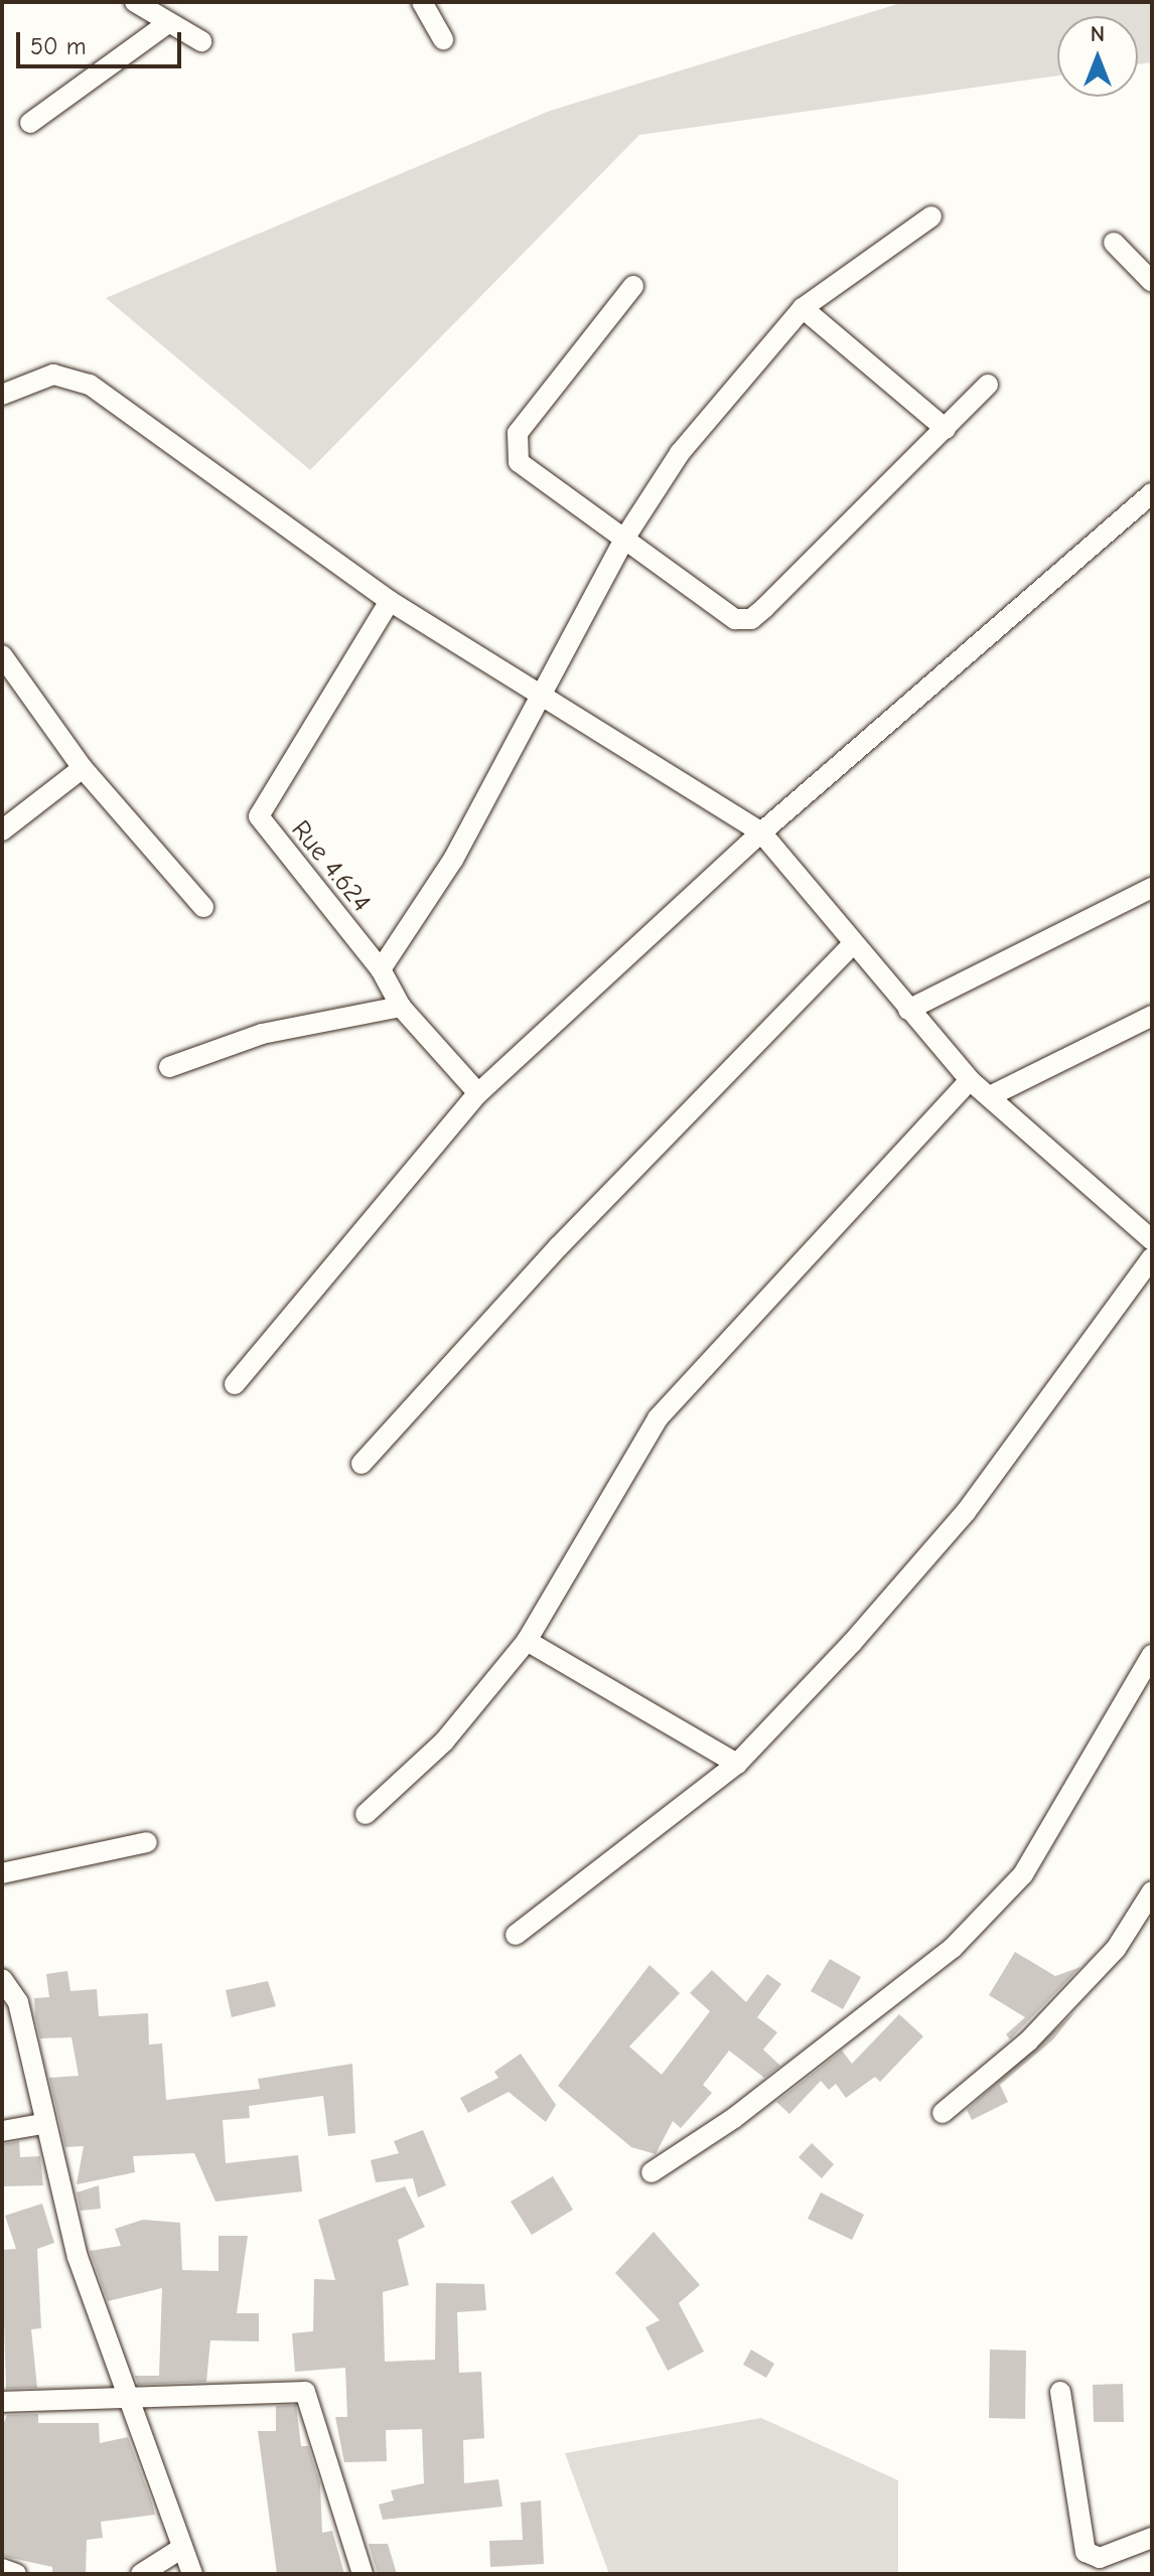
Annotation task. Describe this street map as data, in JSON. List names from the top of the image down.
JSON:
{
  "streets": {
    "street": ["Rue 4.624"]
  },
  "scale_bar": "50 m",
  "north": "top"
}
